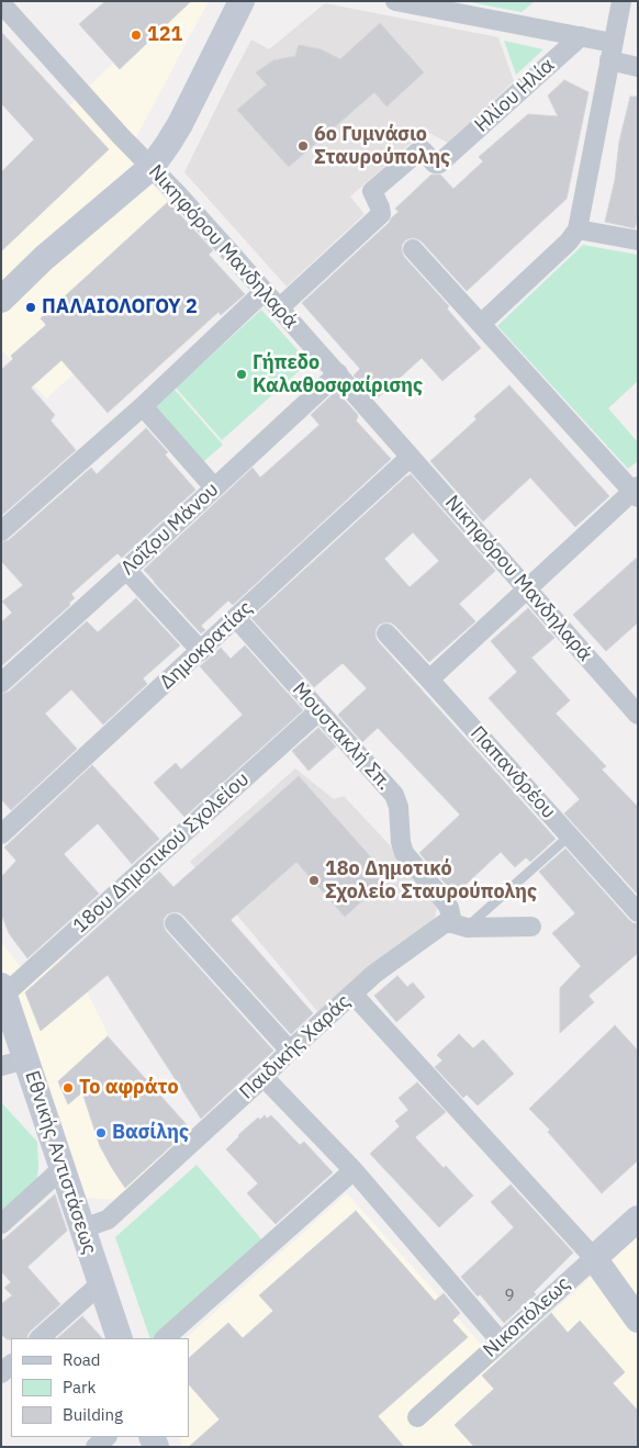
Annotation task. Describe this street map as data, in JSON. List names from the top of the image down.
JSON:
{
  "streets": {
    "main road": ["Εθνικής Αντιστάσεως", "Νικοπόλεως"],
    "street": [
      "Ηλίου Ηλία",
      "Νικηφόρου Μανδηλαρά",
      "Λοΐζου Μάνου",
      "Δημοκρατίας",
      "Μουστακλή Σπ.",
      "Παπανδρέου",
      "18ου Δημοτικού Σχολείου",
      "Παιδικής Χαράς"
    ]
  },
  "crossings": [
    ["Ηλίου Ηλία", "Νικηφόρου Μανδηλαρά"],
    ["Νικηφόρου Μανδηλαρά", "Λοΐζου Μάνου"],
    ["Νικηφόρου Μανδηλαρά", "Δημοκρατίας"],
    ["Δημοκρατίας", "Μουστακλή Σπ."],
    ["Μουστακλή Σπ.", "18ου Δημοτικού Σχολείου"],
    ["Μουστακλή Σπ.", "Παιδικής Χαράς"],
    ["18ου Δημοτικού Σχολείου", "Εθνικής Αντιστάσεως"],
    ["Παιδικής Χαράς", "Εθνικής Αντιστάσεως"]
  ],
  "places": [
    "121",
    "6ο Γυμνάσιο Σταυρούπολης",
    "ΠΑΛΑΙΟΛΟΓΟΥ 2",
    "Γήπεδο Καλαθοσφαίρισης",
    "18ο Δημοτικό Σχολείο Σταυρούπολης",
    "Το αφράτο",
    "Βασίλης"
  ],
  "house_numbers": ["9"],
  "legend": ["Road", "Park", "Building"]
}
